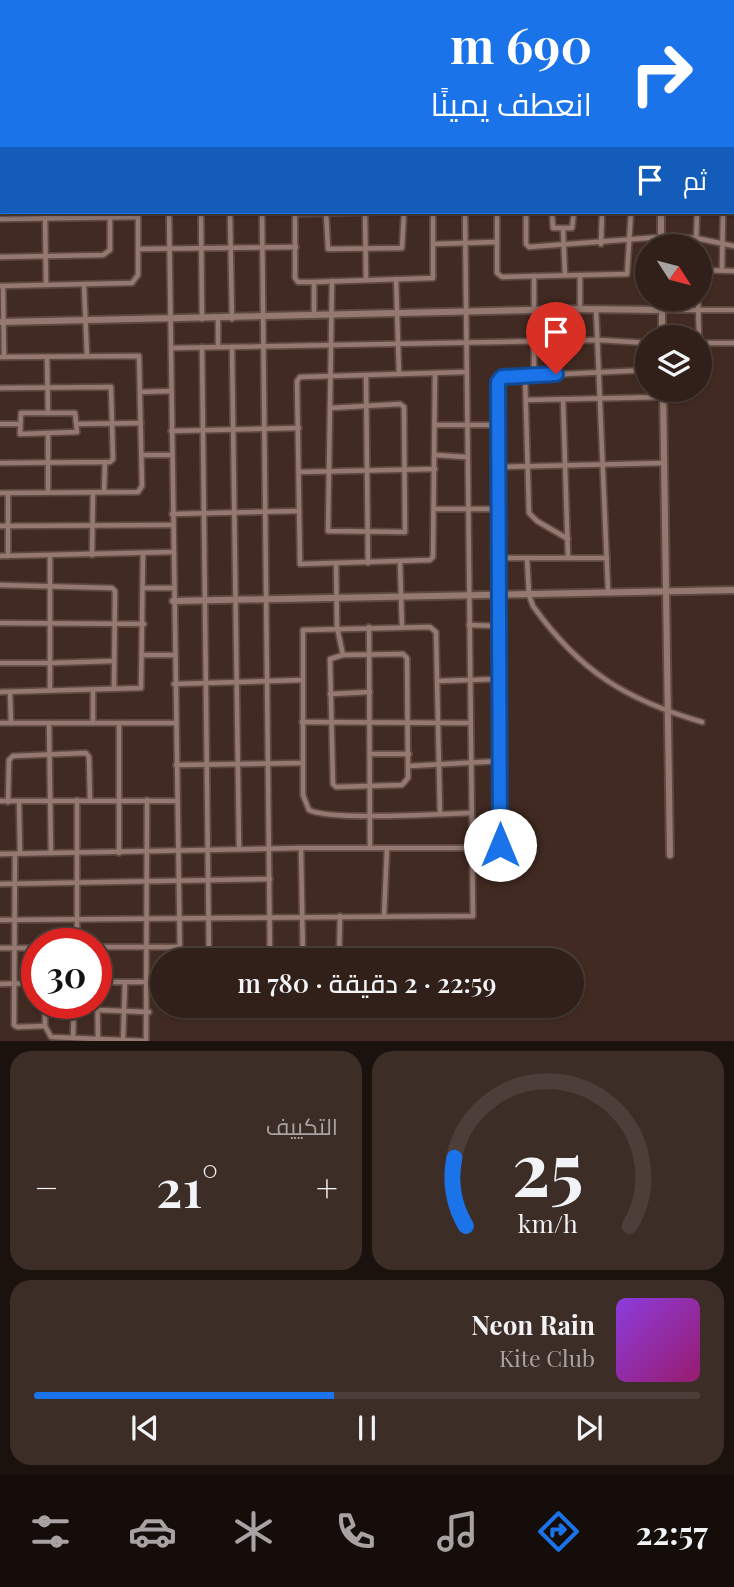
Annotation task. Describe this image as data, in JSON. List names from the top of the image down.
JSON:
{
  "north": "bottom right",
  "page": {
    "turn": ["690 m", "انعطف يمينًا"],
    "then": "ثم",
    "limit": "30",
    "trip": "22:59 · 2 دقيقة · 780 m",
    "tile": "التكييف",
    "heat": ["−", "21°", "+"],
    "song": ["Neon Rain", "Kite Club"],
    "tabs": "22:57",
    "gauge": ["25", "km/h"]
  }
}
